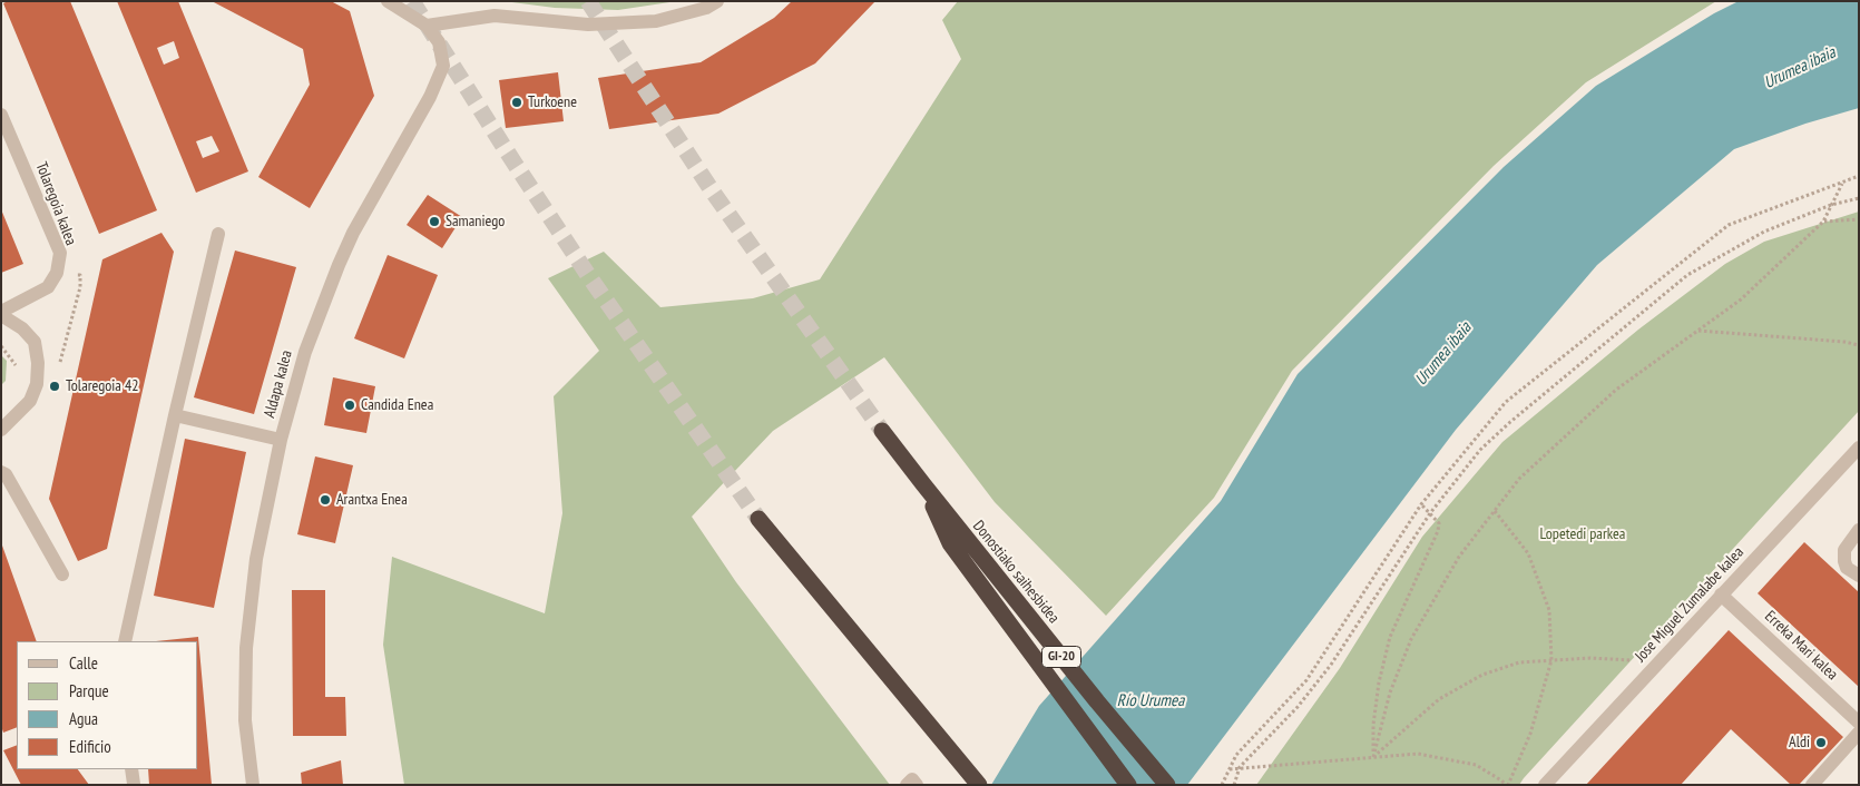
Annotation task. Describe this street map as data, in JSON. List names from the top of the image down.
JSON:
{
  "streets": {
    "highway": ["Donostiako saihesbidea", "GI-20"],
    "street": [
      "Tolaregoia kalea",
      "Aldapa kalea",
      "Jose Miguel Zumalabe kalea",
      "Erreka Mari kalea"
    ]
  },
  "crossings": [
    ["Jose Miguel Zumalabe kalea", "Erreka Mari kalea"]
  ],
  "water": ["Urumea ibaia", "Río Urumea"],
  "parks": ["Lopetedi parkea"],
  "places": [
    "Turkoene",
    "Samaniego",
    "Tolaregoia 42",
    "Candida Enea",
    "Arantxa Enea",
    "Aldi"
  ],
  "legend": [
    "Calle",
    "Parque",
    "Agua",
    "Edificio"
  ]
}
